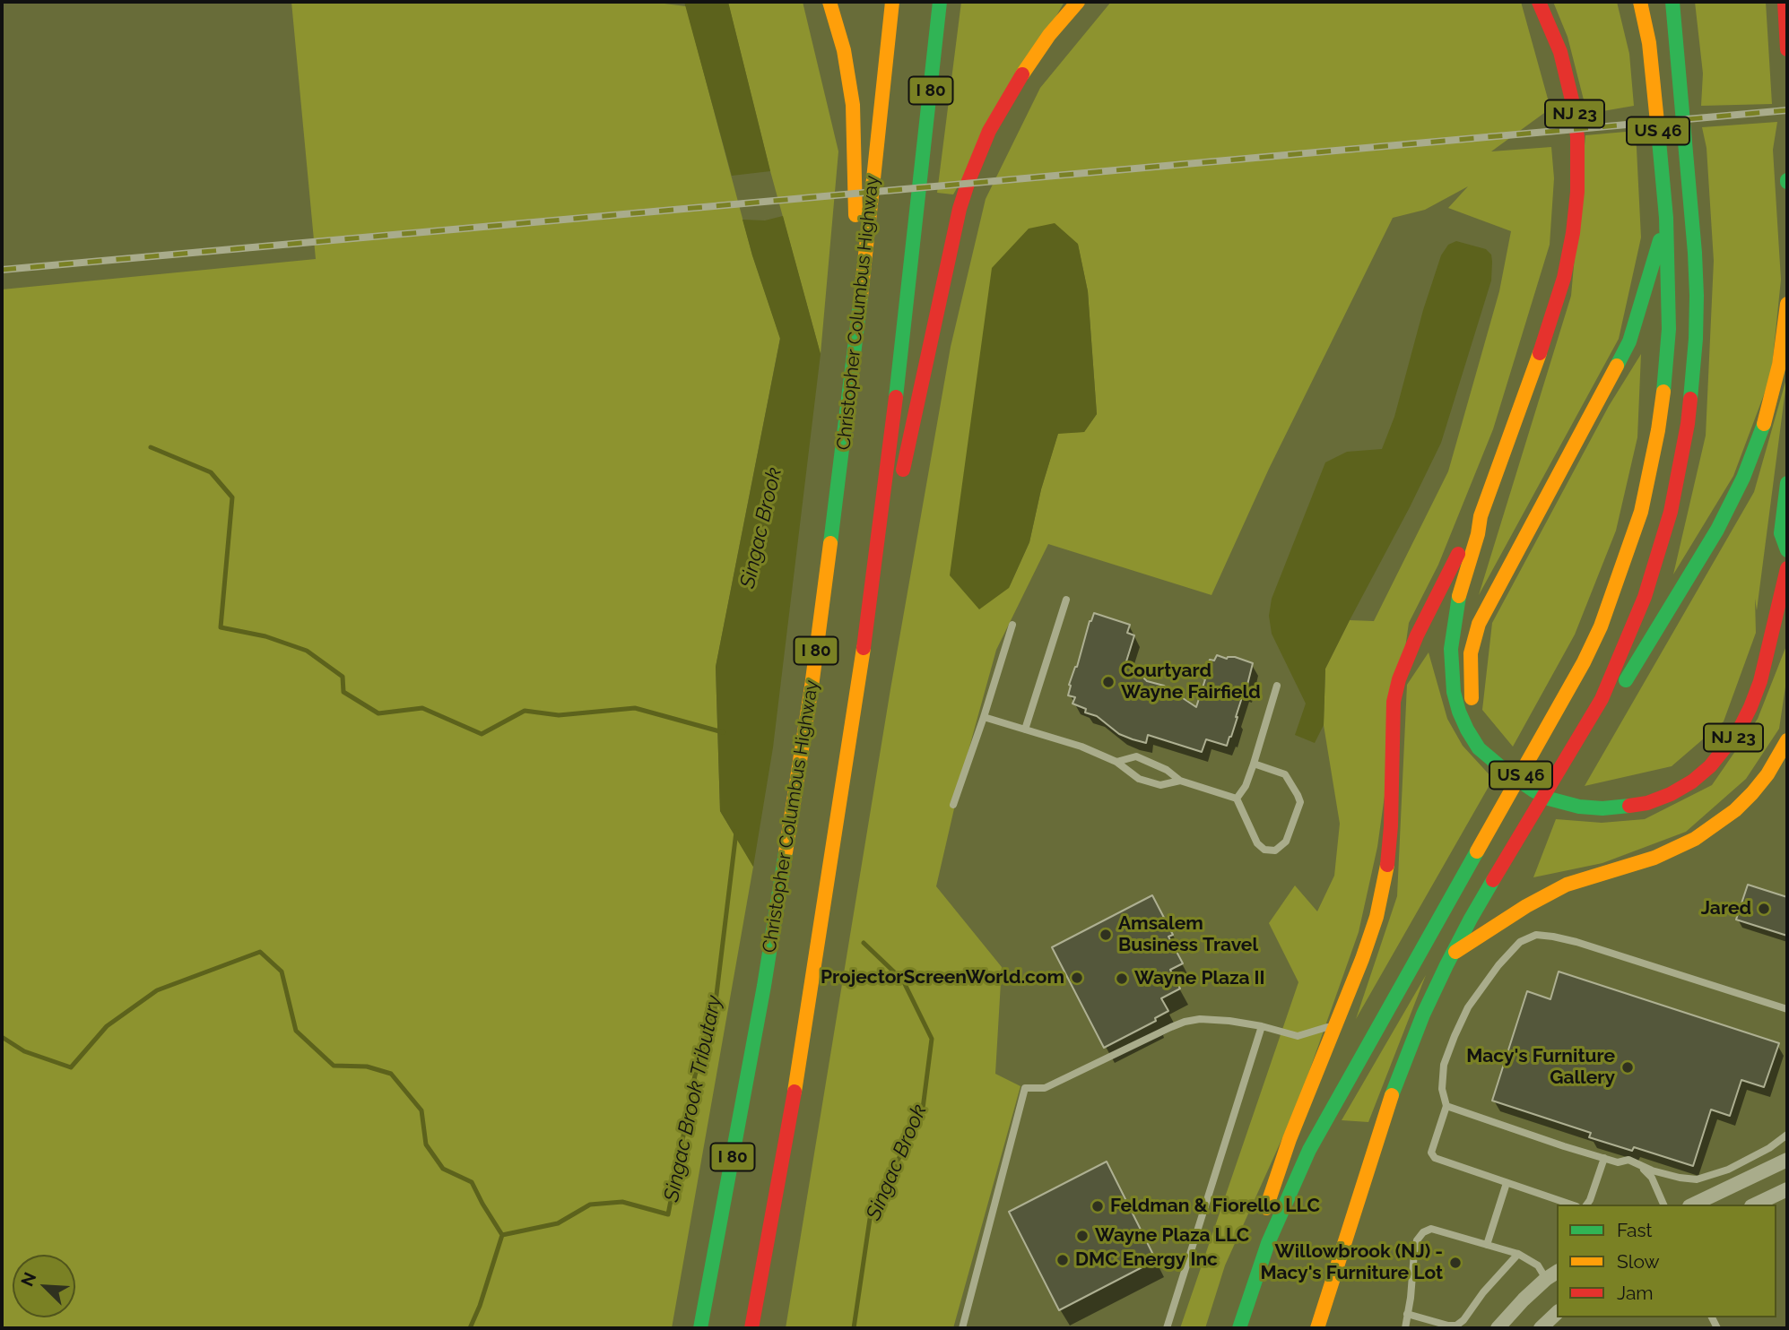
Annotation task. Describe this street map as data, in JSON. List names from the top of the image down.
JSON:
{
  "streets": {
    "highway": [
      "I 80",
      "NJ 23",
      "US 46",
      "Christopher Columbus Highway"
    ]
  },
  "water": ["Singac Brook", "Singac Brook Tributary"],
  "places": [
    "Courtyard Wayne Fairfield",
    "Jared",
    "Amsalem Business Travel",
    "ProjectorScreenWorld.com",
    "Wayne Plaza II",
    "Macy's Furniture Gallery",
    "Feldman & Fiorello LLC",
    "Wayne Plaza LLC",
    "DMC Energy Inc",
    "Willowbrook (NJ) - Macy's Furniture Lot"
  ],
  "legend": ["Fast", "Slow", "Jam"],
  "north": "top left"
}
